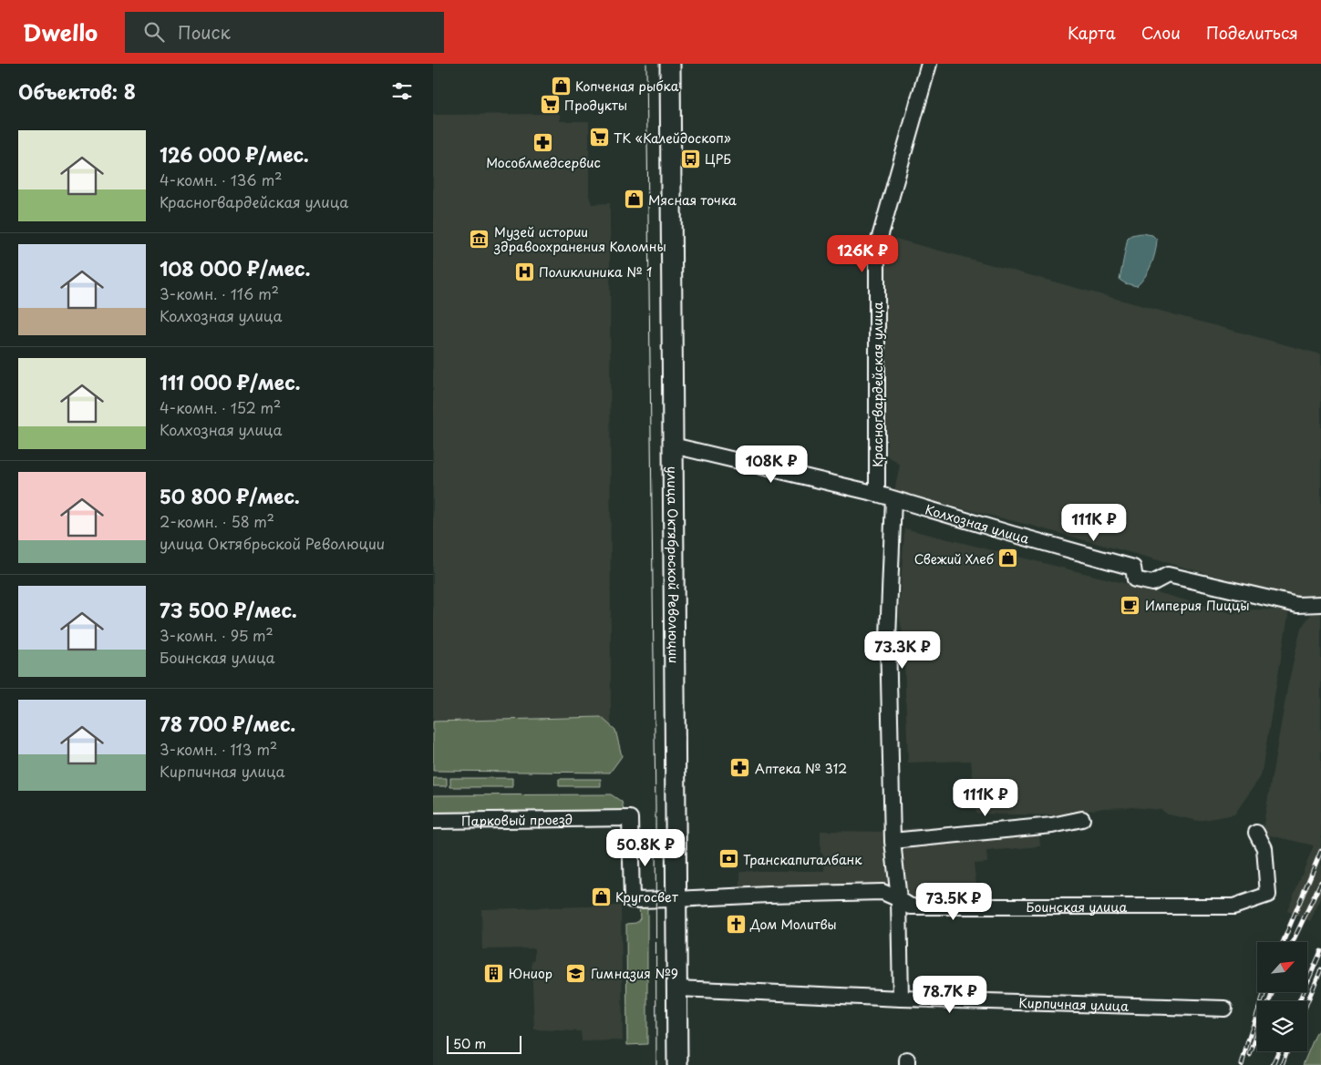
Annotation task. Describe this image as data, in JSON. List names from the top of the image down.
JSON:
{
  "streets": {
    "main road": ["улица Октябрьской Революции"],
    "street": [
      "Красногвардейская улица",
      "Колхозная улица",
      "Парковый проезд",
      "Боинская улица",
      "Кирпичная улица"
    ]
  },
  "crossings": [
    ["Красногвардейская улица", "Колхозная улица"],
    ["Колхозная улица", "улица Октябрьской Революции"],
    ["улица Октябрьской Революции", "Боинская улица"],
    ["улица Октябрьской Революции", "Кирпичная улица"],
    ["Парковый проезд", "Боинская улица"]
  ],
  "places": {
    "shop": [
      "Копченая рыбка",
      "Мясная точка",
      "Свежий Хлеб",
      "Кругосвет"
    ],
    "supermarket": ["Продукты", "ТК «Калейдоскоп»"],
    "pharmacy": ["Мособлмедсервис", "Аптека № 312"],
    "bus stop": ["ЦРБ"],
    "museum": ["Музей истории здравоохранения Коломны"],
    "hospital": ["Поликлиника № 1"],
    "cafe": ["Империя Пиццы"],
    "bank": ["Транскапиталбанк"],
    "church": ["Дом Молитвы"],
    "building": ["Юниор"],
    "school or university": ["Гимназия №9"]
  },
  "scale_bar": "50 m",
  "north": "top right",
  "page": {
    "header": "Dwello",
    "search": "Поиск",
    "nav": ["Карта", "Слои", "Поделиться"],
    "heading": "Объектов: 8",
    "list": [
      {
        "name": "126 000 ₽/мес.",
        "note": "4-комн. · 136 m² · Красногвардейская улица"
      },
      {
        "name": "108 000 ₽/мес.",
        "note": "3-комн. · 116 m² · Колхозная улица"
      },
      {
        "name": "111 000 ₽/мес.",
        "note": "4-комн. · 152 m² · Колхозная улица"
      },
      {
        "name": "50 800 ₽/мес.",
        "note": "2-комн. · 58 m² · улица Октябрьской Революции"
      },
      {
        "name": "73 500 ₽/мес.",
        "note": "3-комн. · 95 m² · Боинская улица"
      },
      {
        "name": "78 700 ₽/мес.",
        "note": "3-комн. · 113 m² · Кирпичная улица"
      }
    ],
    "price": [
      "126K ₽",
      "108K ₽",
      "111K ₽",
      "73.3K ₽",
      "111K ₽",
      "50.8K ₽",
      "73.5K ₽",
      "78.7K ₽"
    ],
    "scale": "50 m"
  }
}
